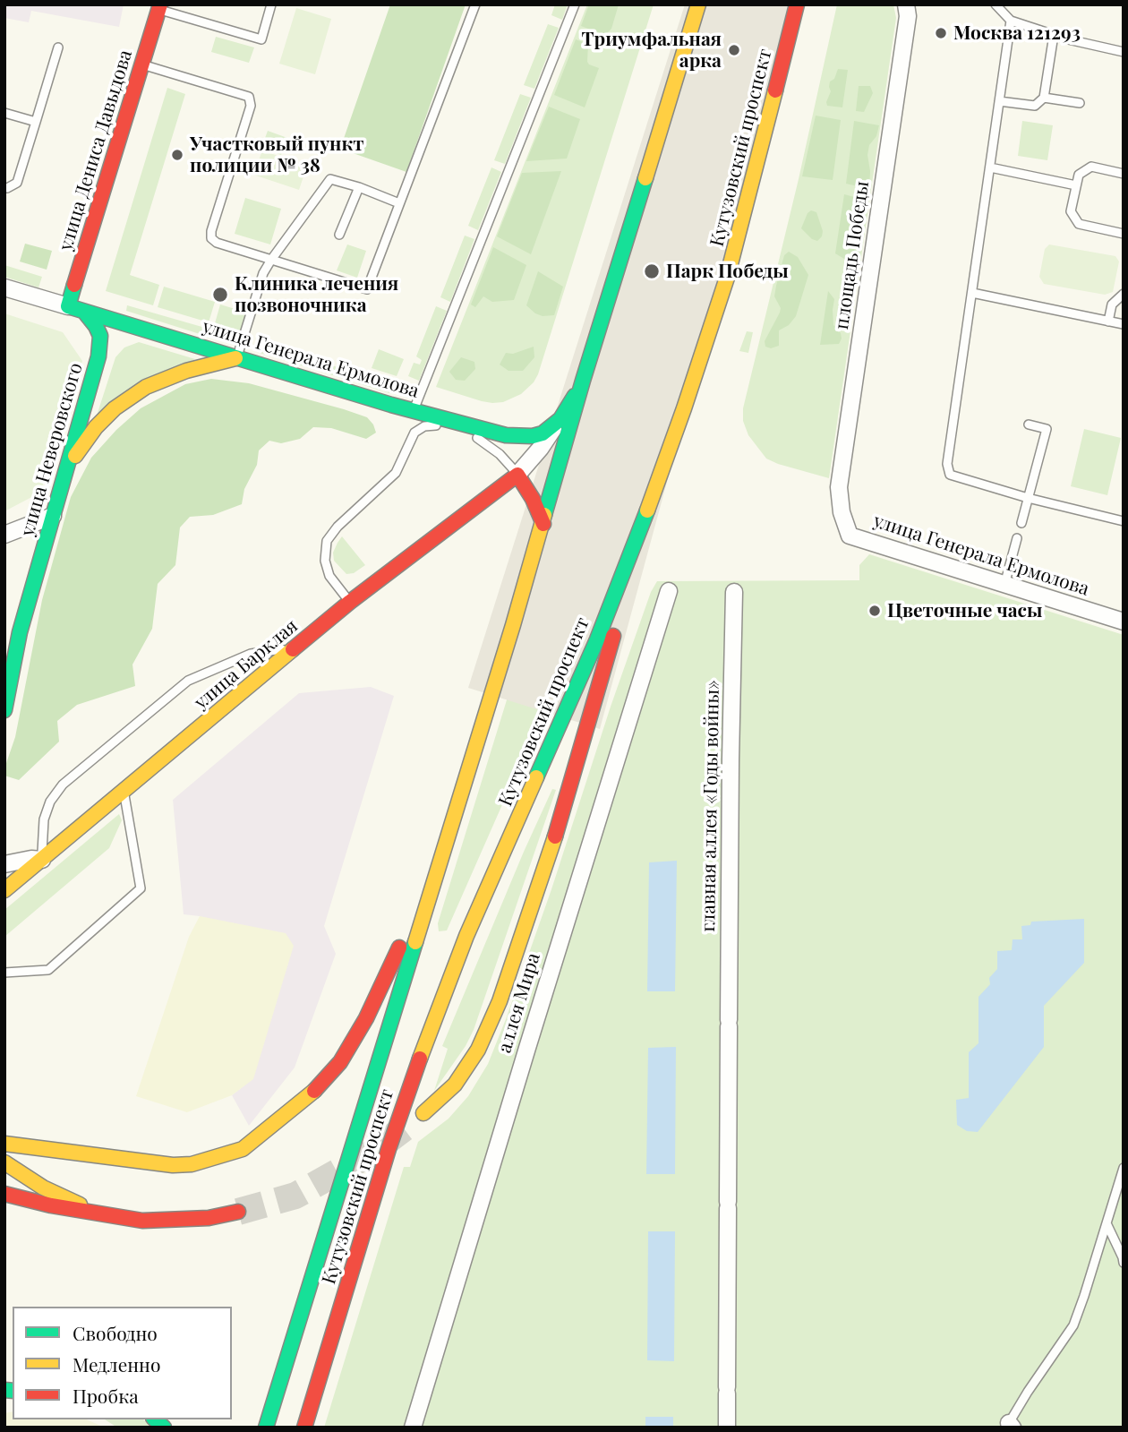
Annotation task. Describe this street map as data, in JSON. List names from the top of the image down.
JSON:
{
  "streets": {
    "main road": [
      "Кутузовский проспект",
      "улица Дениса Давыдова",
      "улица Генерала Ермолова",
      "улица Неверовского",
      "улица Барклая"
    ],
    "street": ["площадь Победы", "главная аллея «Годы войны»", "аллея Мира"]
  },
  "crossings": [
    ["Кутузовский проспект", "улица Генерала Ермолова"],
    ["улица Дениса Давыдова", "улица Генерала Ермолова"],
    ["площадь Победы", "улица Генерала Ермолова"],
    ["улица Генерала Ермолова", "улица Неверовского"]
  ],
  "places": [
    "Москва 121293",
    "Триумфальная арка",
    "Участковый пункт полиции № 38",
    "Парк Победы",
    "Клиника лечения позвоночника",
    "Цветочные часы"
  ],
  "legend": ["Свободно", "Медленно", "Пробка"]
}
